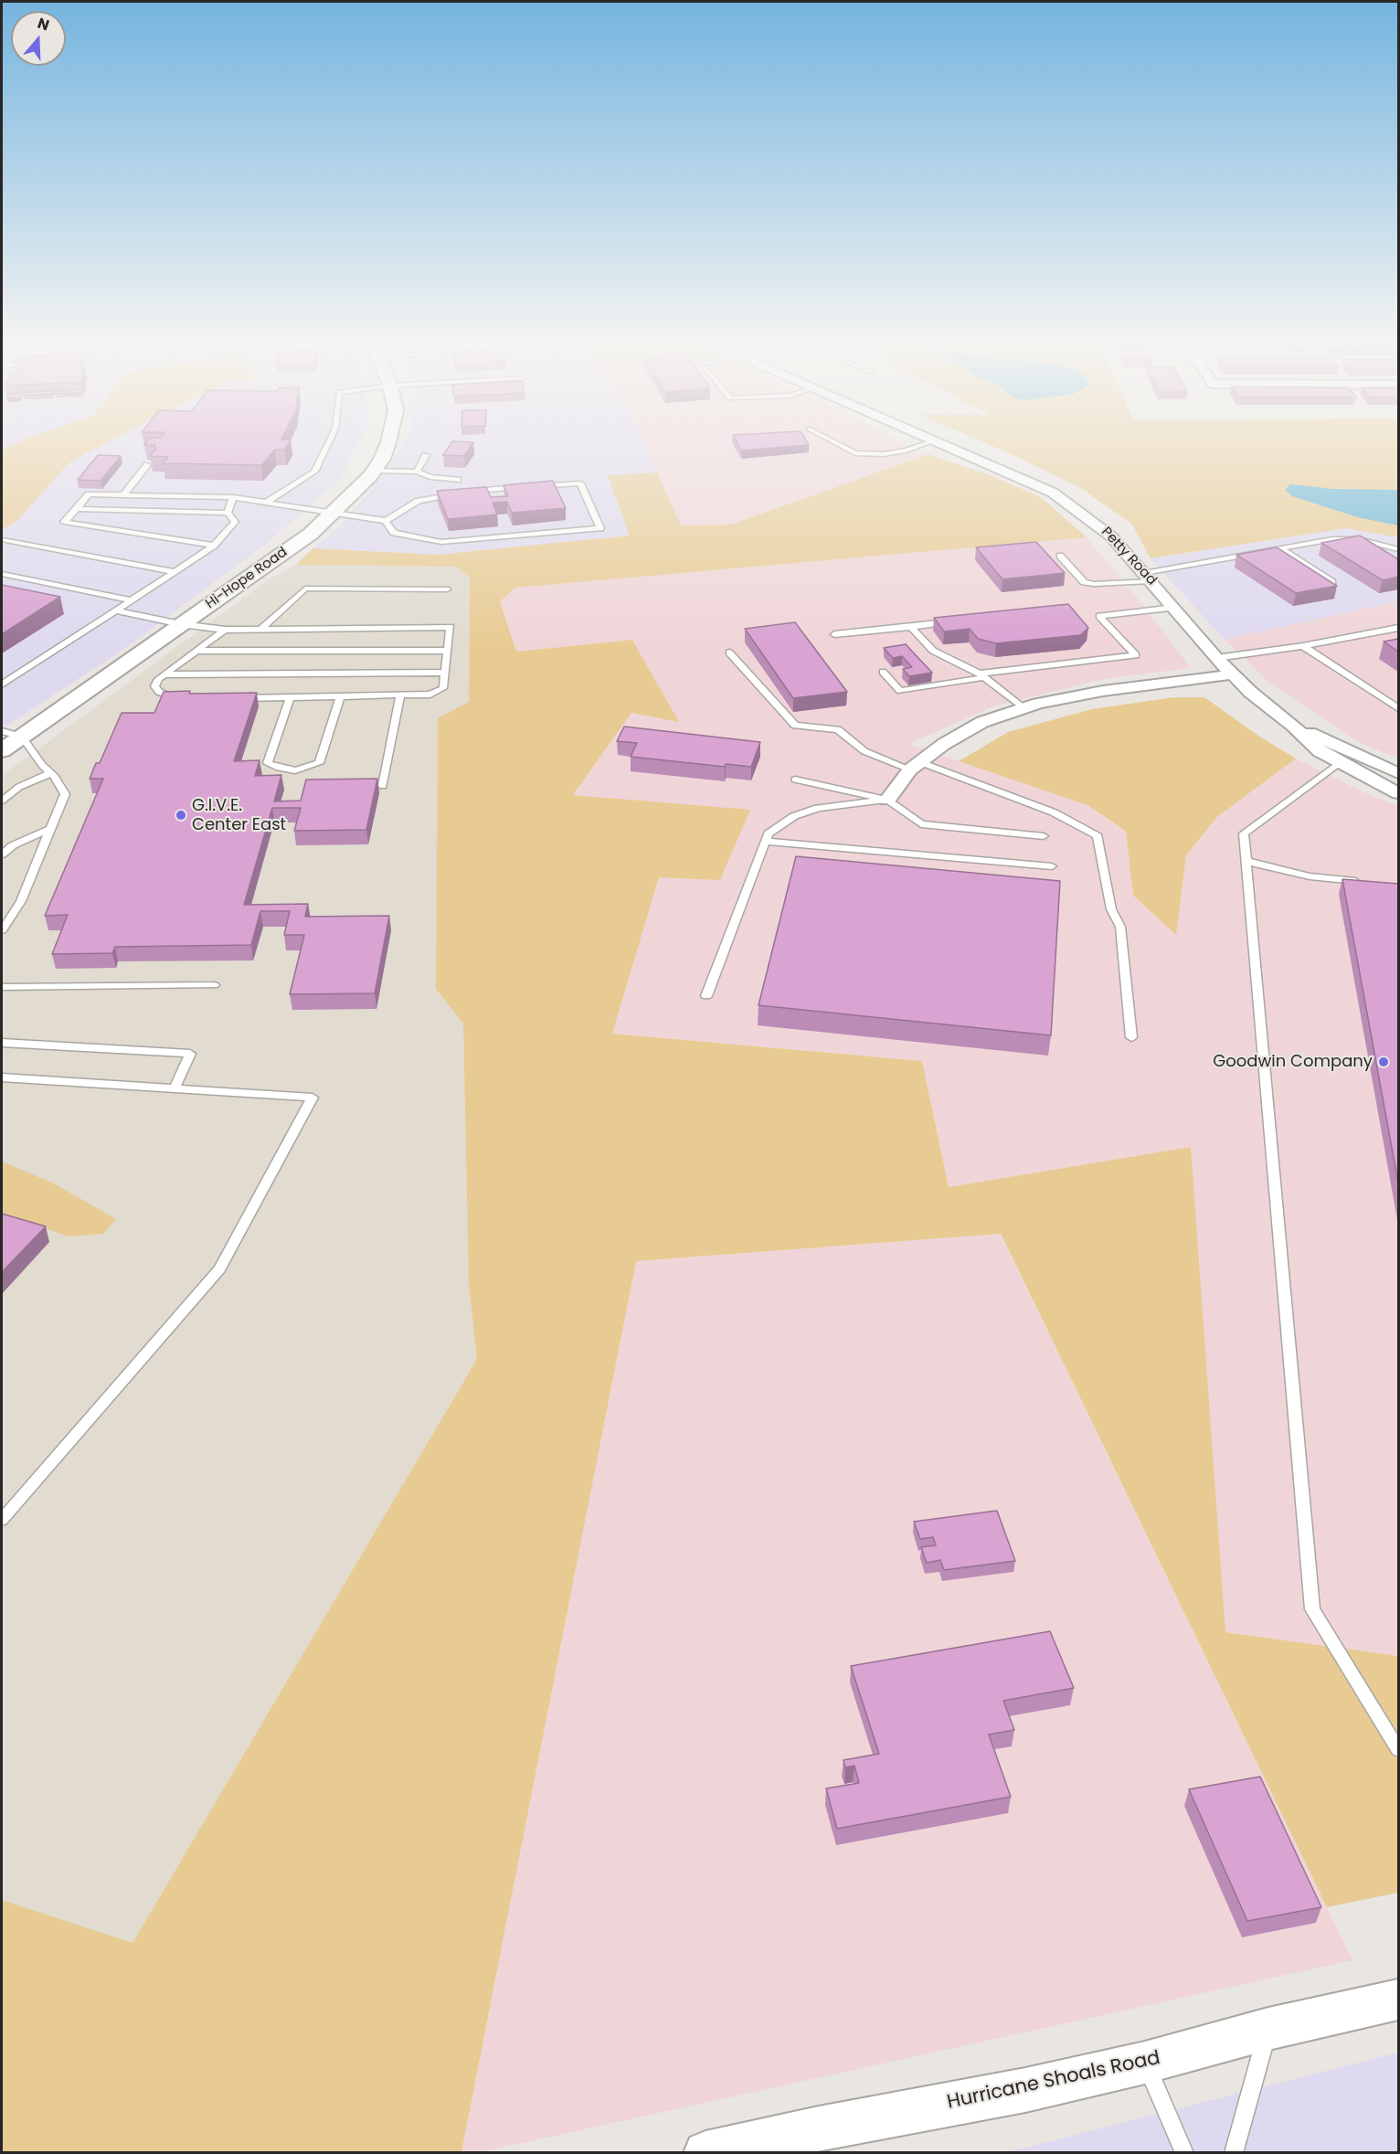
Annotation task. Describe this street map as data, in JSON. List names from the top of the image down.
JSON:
{
  "streets": {
    "street": ["Petty Road", "Hi-Hope Road", "Hurricane Shoals Road"]
  },
  "places": ["G.I.V.E. Center East", "Goodwin Company"],
  "north": "top"
}
